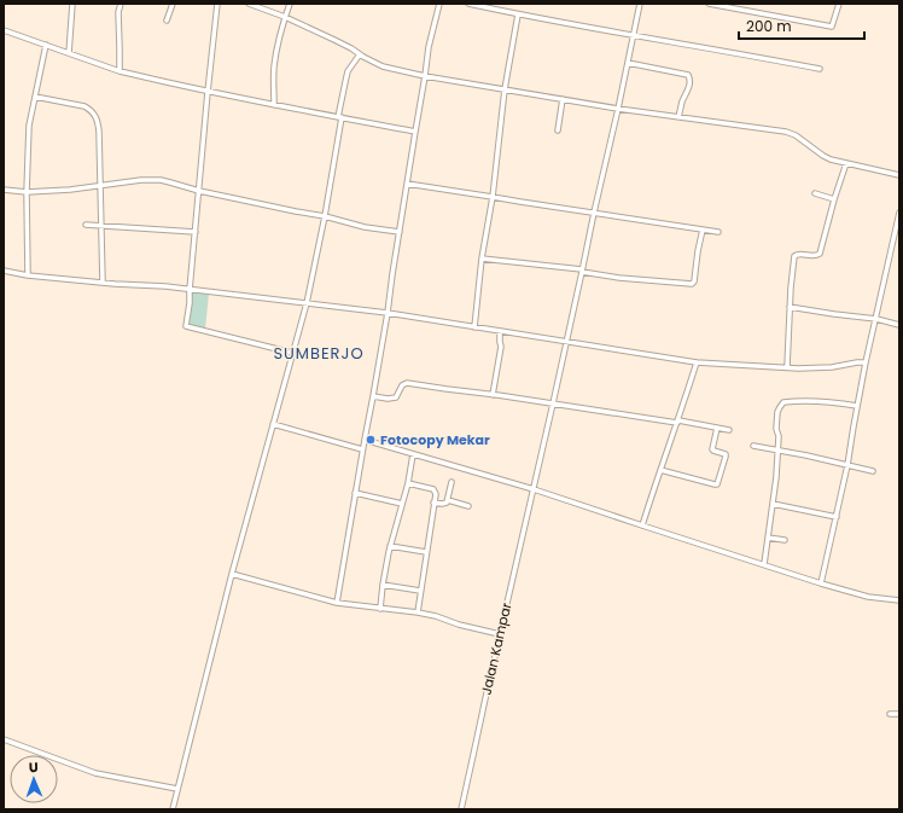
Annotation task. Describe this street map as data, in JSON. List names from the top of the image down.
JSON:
{
  "streets": {
    "street": ["Jalan Kampar"]
  },
  "districts": ["SUMBERJO"],
  "places": ["Fotocopy Mekar"],
  "scale_bar": "200 m",
  "north": "top"
}
